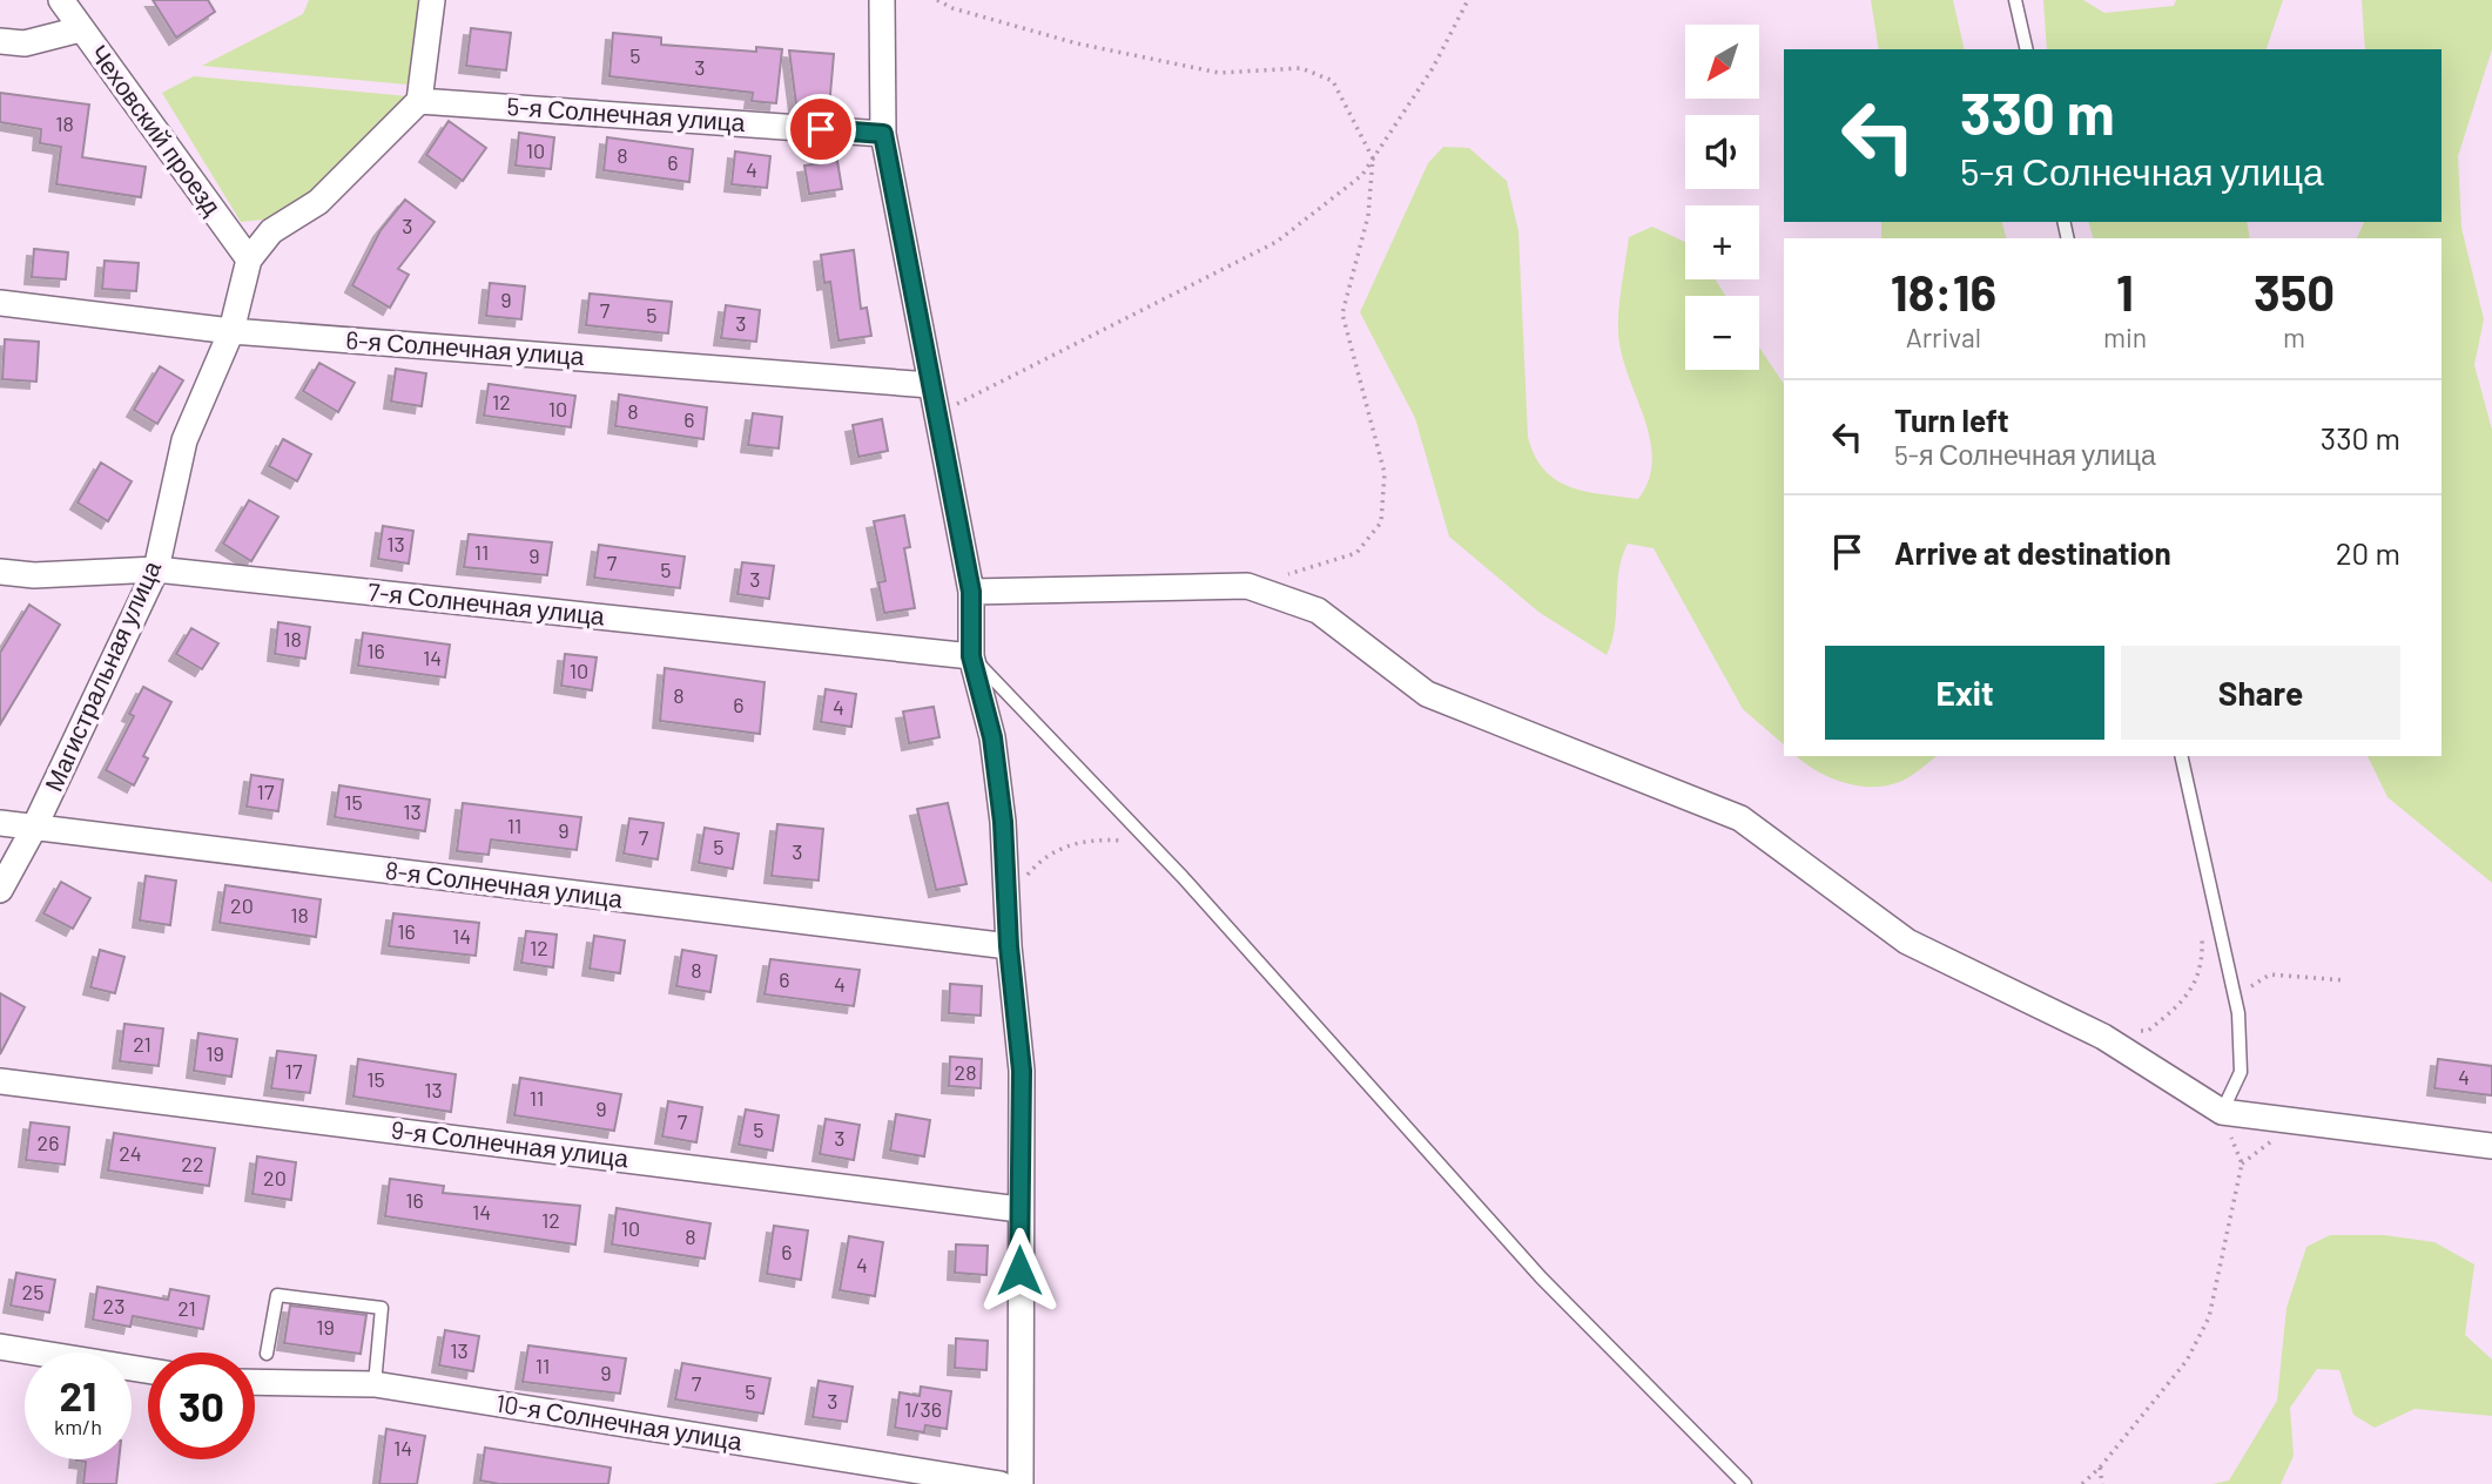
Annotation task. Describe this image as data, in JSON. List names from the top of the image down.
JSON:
{
  "streets": {
    "street": [
      "5-я Солнечная улица",
      "Чеховский проезд",
      "6-я Солнечная улица",
      "7-я Солнечная улица",
      "Магистральная улица",
      "8-я Солнечная улица",
      "9-я Солнечная улица",
      "10-я Солнечная улица"
    ]
  },
  "crossings": [
    ["5-я Солнечная улица", "Магистральная улица"],
    ["Чеховский проезд", "Магистральная улица"],
    ["6-я Солнечная улица", "Магистральная улица"],
    ["7-я Солнечная улица", "Магистральная улица"],
    ["Магистральная улица", "8-я Солнечная улица"]
  ],
  "house_numbers": [
    "5",
    "3",
    "18",
    "10",
    "8",
    "6",
    "4",
    "3",
    "9",
    "7",
    "5",
    "3",
    "12",
    "10",
    "8",
    "6",
    "13",
    "11",
    "9",
    "7",
    "5",
    "3",
    "18",
    "16",
    "14",
    "10",
    "8",
    "6",
    "4",
    "17",
    "15",
    "13",
    "11",
    "9",
    "7",
    "5",
    "3",
    "20",
    "18",
    "16",
    "14",
    "12",
    "8",
    "6",
    "4",
    "21",
    "19",
    "17",
    "28",
    "4",
    "15",
    "13",
    "11",
    "9",
    "7",
    "5",
    "3",
    "26",
    "24",
    "22",
    "20",
    "16",
    "14",
    "12",
    "10",
    "8",
    "6",
    "4",
    "25",
    "23",
    "21",
    "19",
    "13",
    "11",
    "9",
    "7",
    "5",
    "3",
    "1/36",
    "14"
  ],
  "north": "bottom left",
  "page": {
    "map_buttons": ["+", "−"],
    "turn": ["330 m", "5-я Солнечная улица"],
    "eta": [
      "18:16",
      "Arrival",
      "1",
      "min",
      "350",
      "m"
    ],
    "list": [
      {
        "name": "Turn left",
        "note": "5-я Солнечная улица",
        "value": "330 m"
      },
      {
        "name": "Arrive at destination",
        "value": "20 m"
      }
    ],
    "buttons": ["Exit", "Share"],
    "speed": "21 km/h",
    "limit": "30"
  }
}
